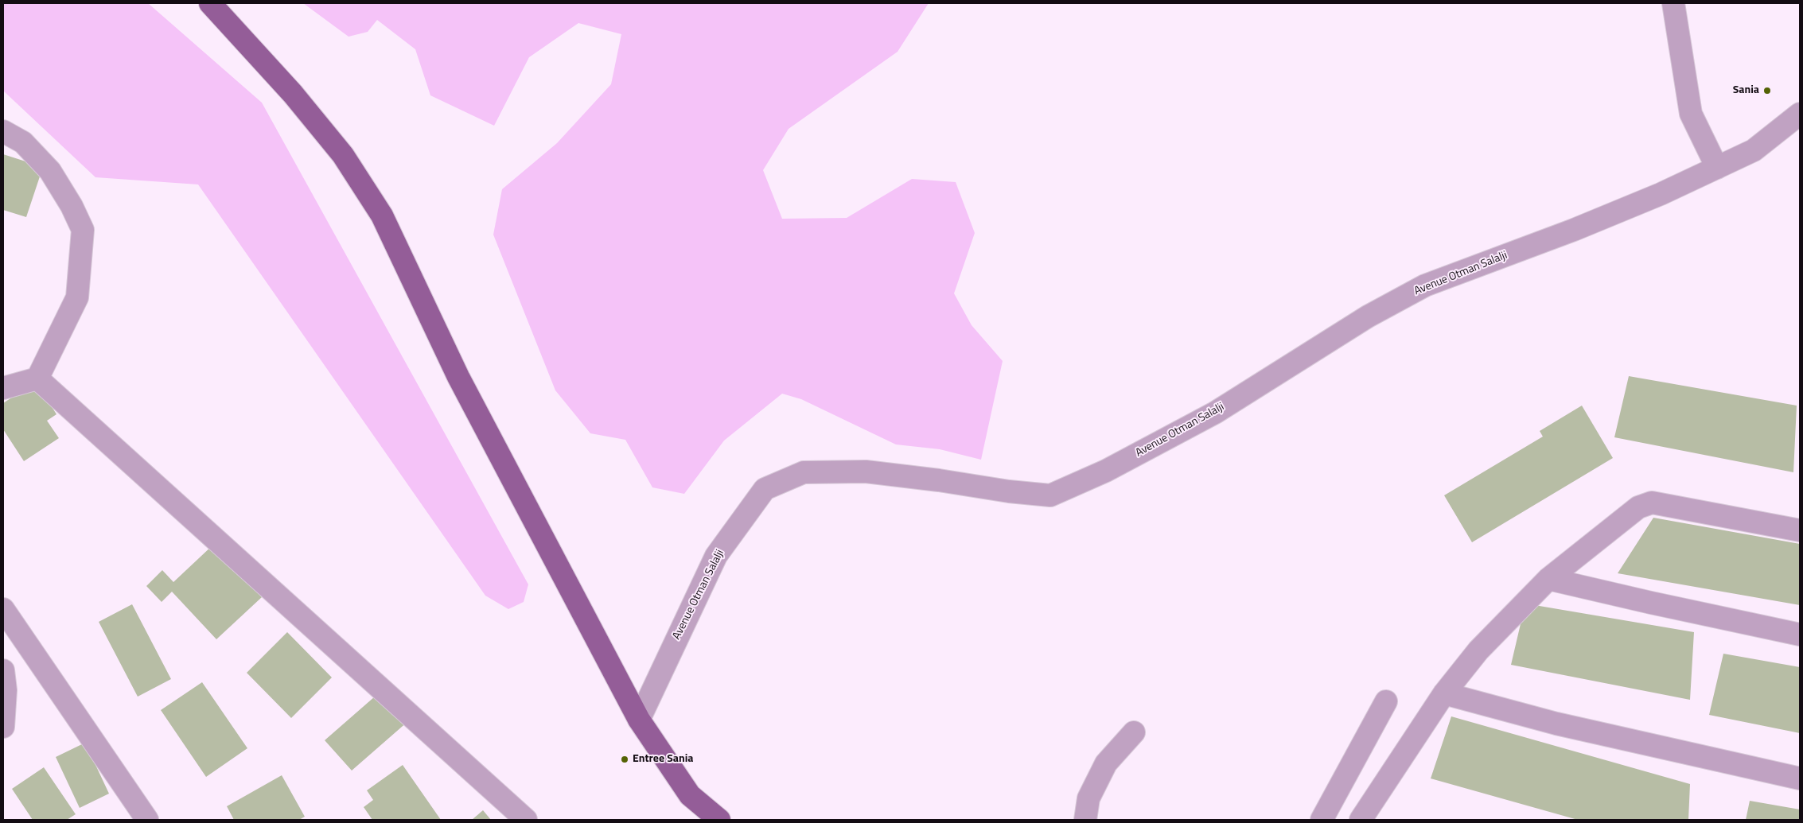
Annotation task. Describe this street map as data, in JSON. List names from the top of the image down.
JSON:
{
  "streets": {
    "street": ["Avenue Otman Salalji"]
  },
  "places": ["Sania", "Entree Sania"]
}
